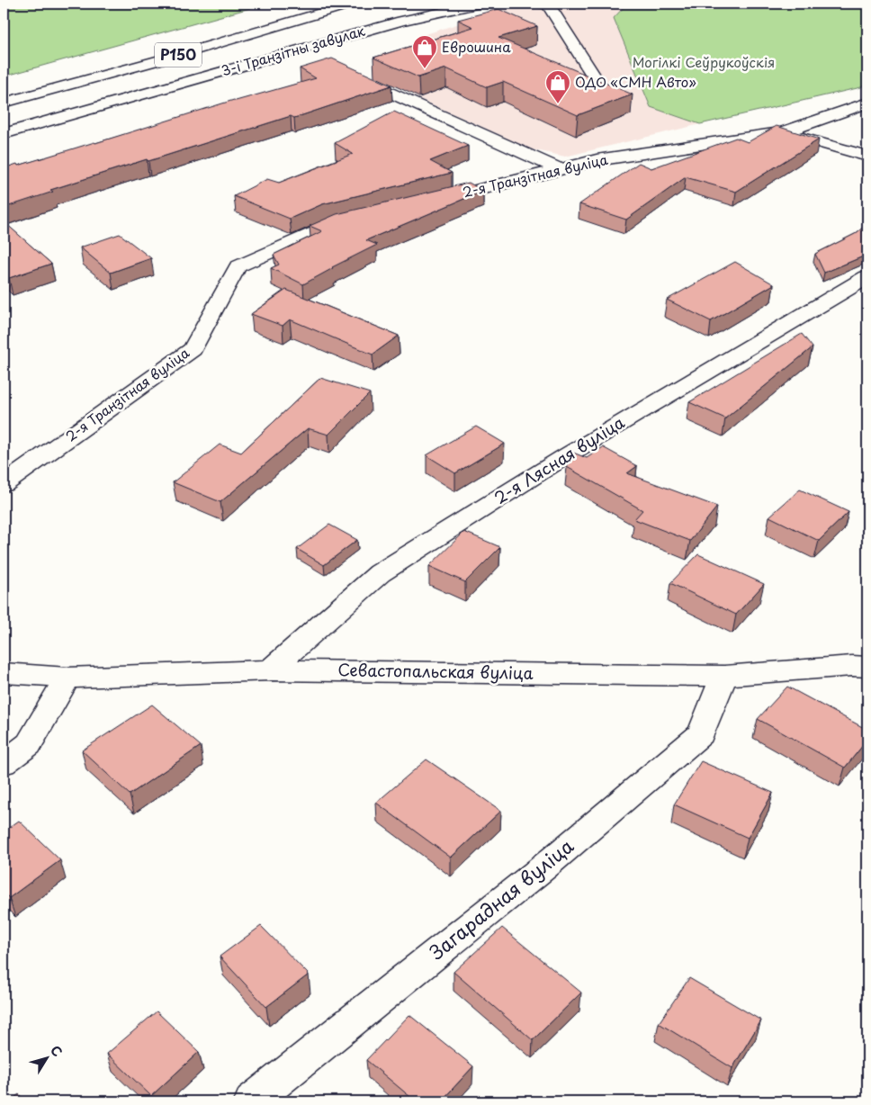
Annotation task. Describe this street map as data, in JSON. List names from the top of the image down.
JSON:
{
  "streets": {
    "street": [
      "3-і Транзітны завулак",
      "Р150",
      "2-я Транзітная вуліца",
      "2-я Лясная вуліца",
      "Севастопальская вуліца",
      "Загарадная вуліца"
    ]
  },
  "crossings": [
    ["2-я Лясная вуліца", "Севастопальская вуліца"],
    ["Севастопальская вуліца", "Загарадная вуліца"]
  ],
  "parks": ["Могілкі Сеўрукоўскія"],
  "places": {
    "shop": ["Еврошина", "ОДО «СМН Авто»"]
  },
  "north": "top right"
}
